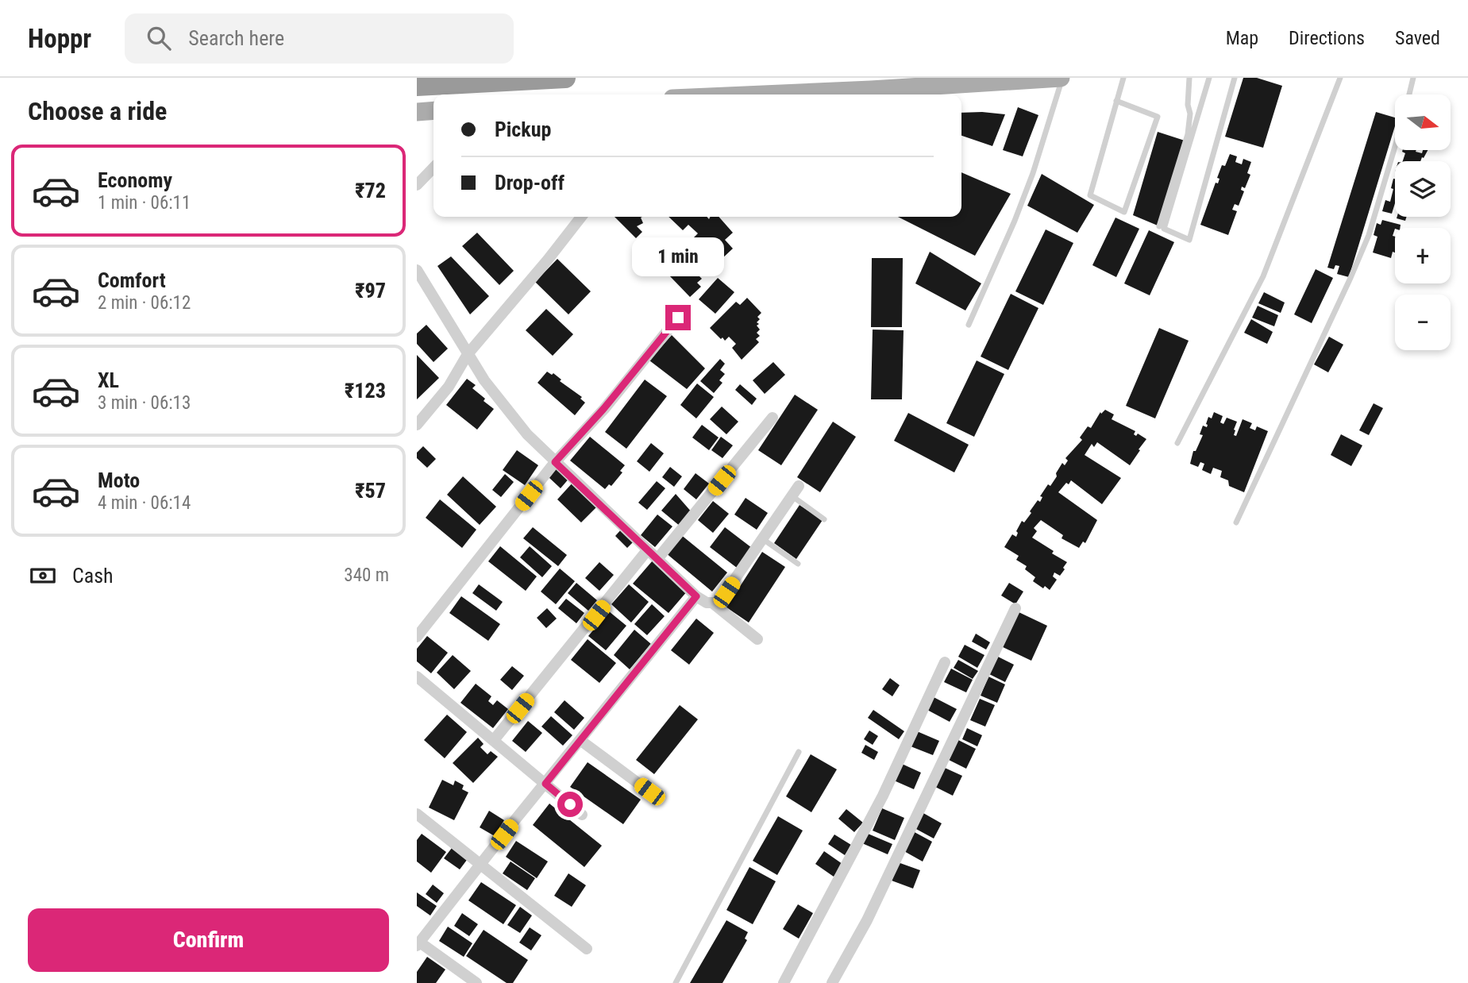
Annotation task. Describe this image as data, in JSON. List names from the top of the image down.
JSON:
{
  "north": "right",
  "page": {
    "header": "Hoppr",
    "search": "Search here",
    "nav": ["Map", "Directions", "Saved"],
    "heading": "Choose a ride",
    "map_buttons": ["+", "−"],
    "banner": ["Pickup", "Drop-off"],
    "list": [
      {
        "name": "Economy",
        "note": "1 min · 06:11",
        "value": "₹72"
      },
      {
        "name": "Comfort",
        "note": "2 min · 06:12",
        "value": "₹97"
      },
      {
        "name": "XL",
        "note": "3 min · 06:13",
        "value": "₹123"
      },
      {
        "name": "Moto",
        "note": "4 min · 06:14",
        "value": "₹57"
      }
    ],
    "bubble": "1 min",
    "pay": ["Cash", "340 m"],
    "buttons": "Confirm"
  }
}
